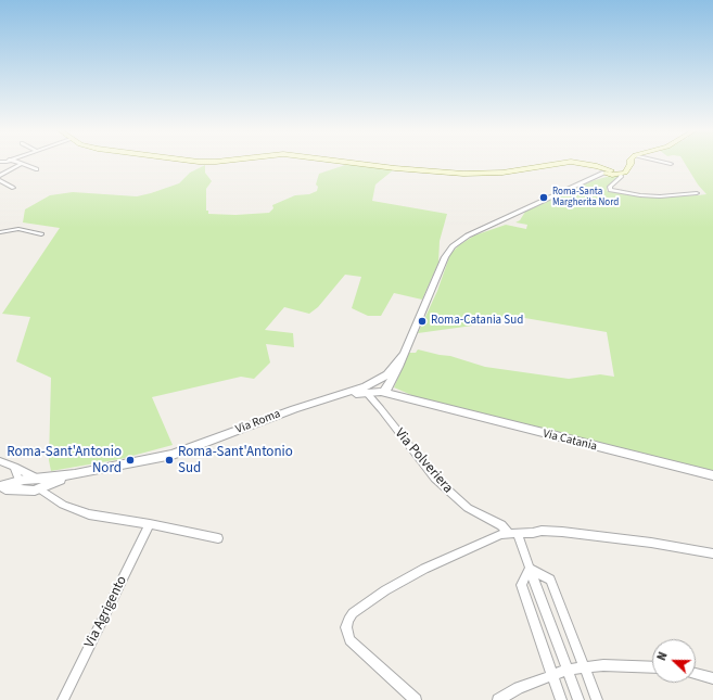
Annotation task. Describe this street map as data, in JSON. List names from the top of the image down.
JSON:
{
  "streets": {
    "street": [
      "Via Roma",
      "Via Catania",
      "Via Polveriera",
      "Via Agrigento"
    ]
  },
  "places": [
    "Roma-Santa Margherita Nord",
    "Roma-Catania Sud",
    "Roma-Sant'Antonio Nord",
    "Roma-Sant'Antonio Sud"
  ],
  "north": "left"
}
